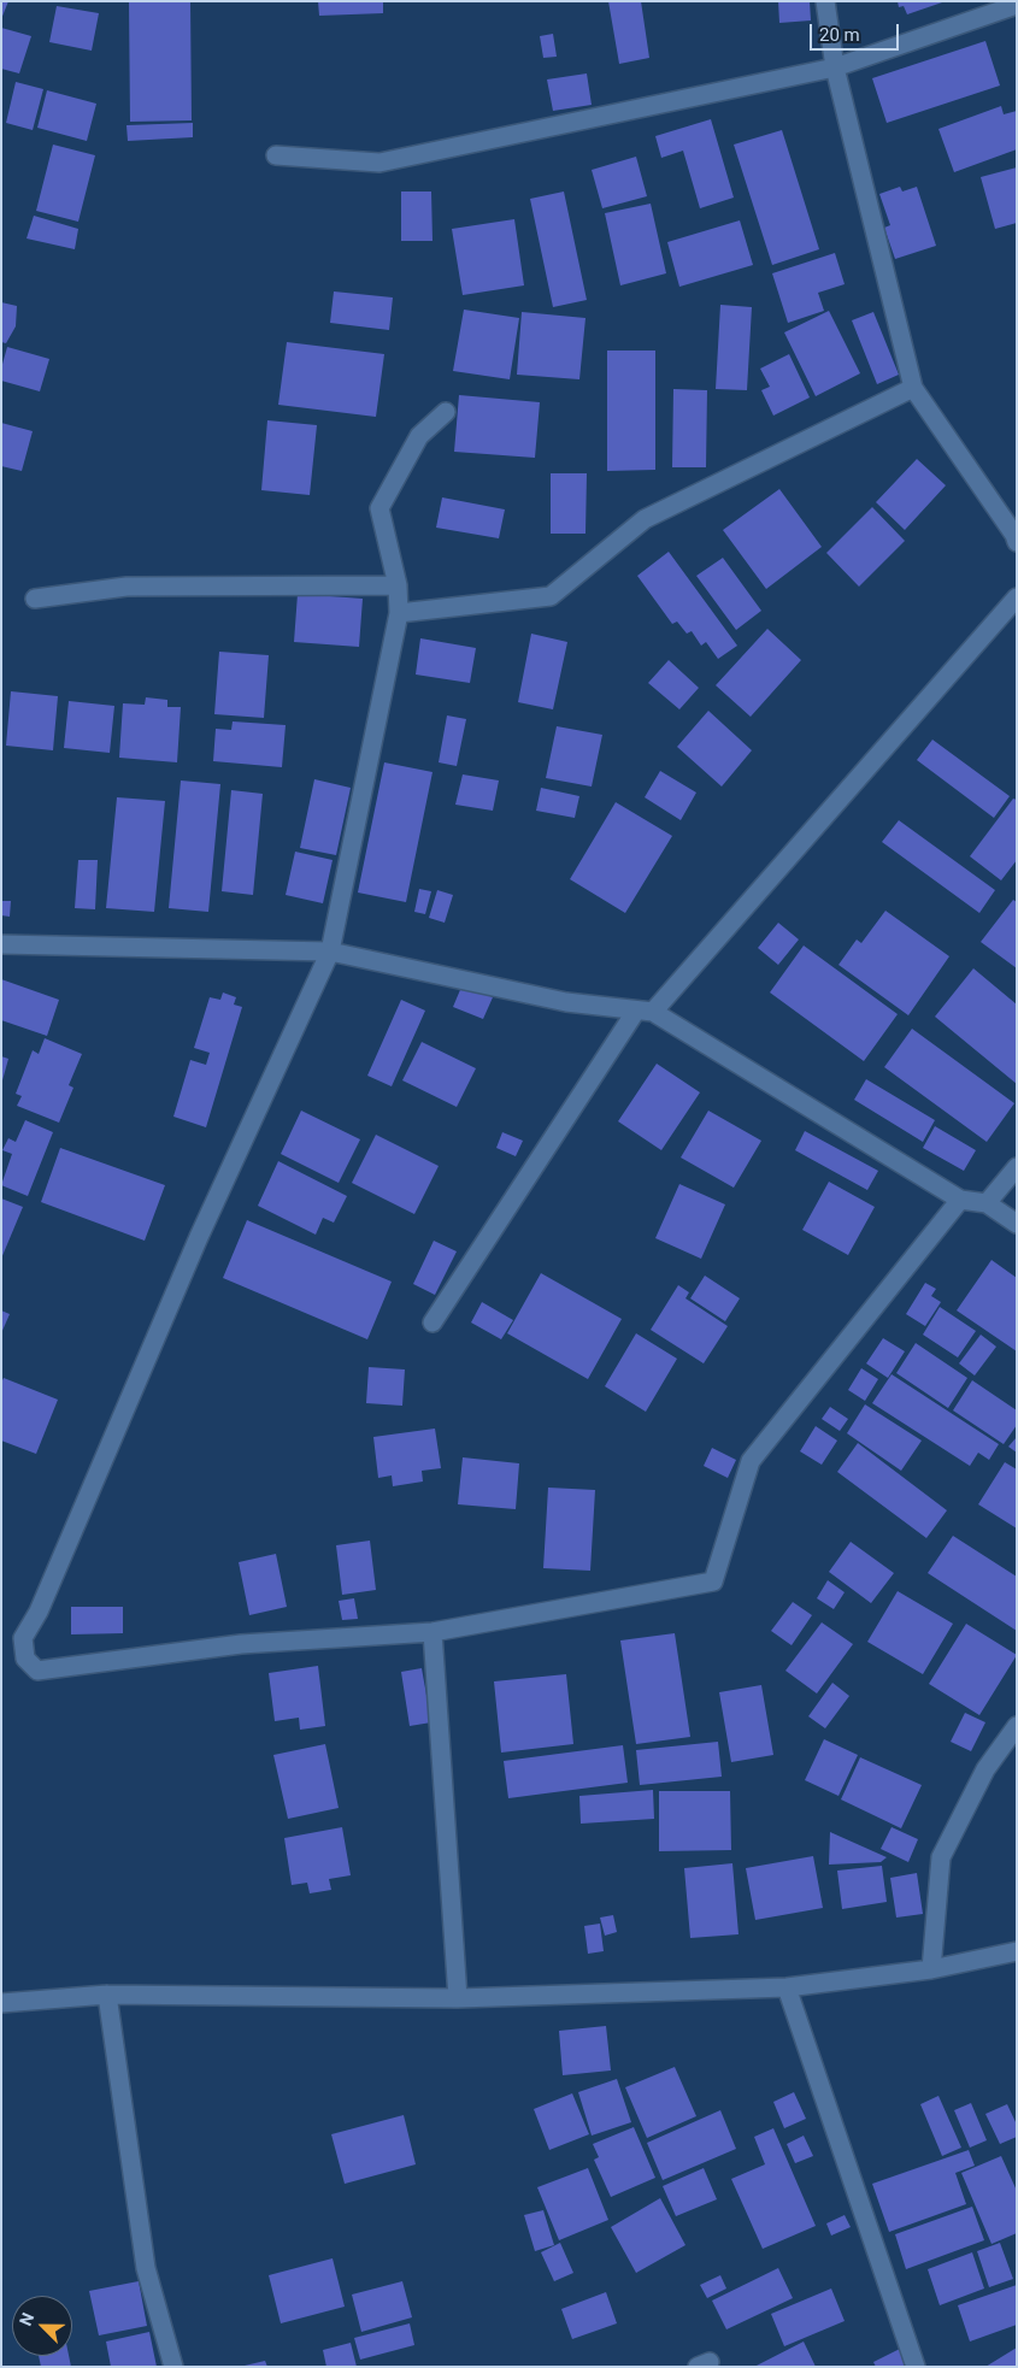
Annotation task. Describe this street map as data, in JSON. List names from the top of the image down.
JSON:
{
  "scale_bar": "20 m",
  "north": "top left"
}
